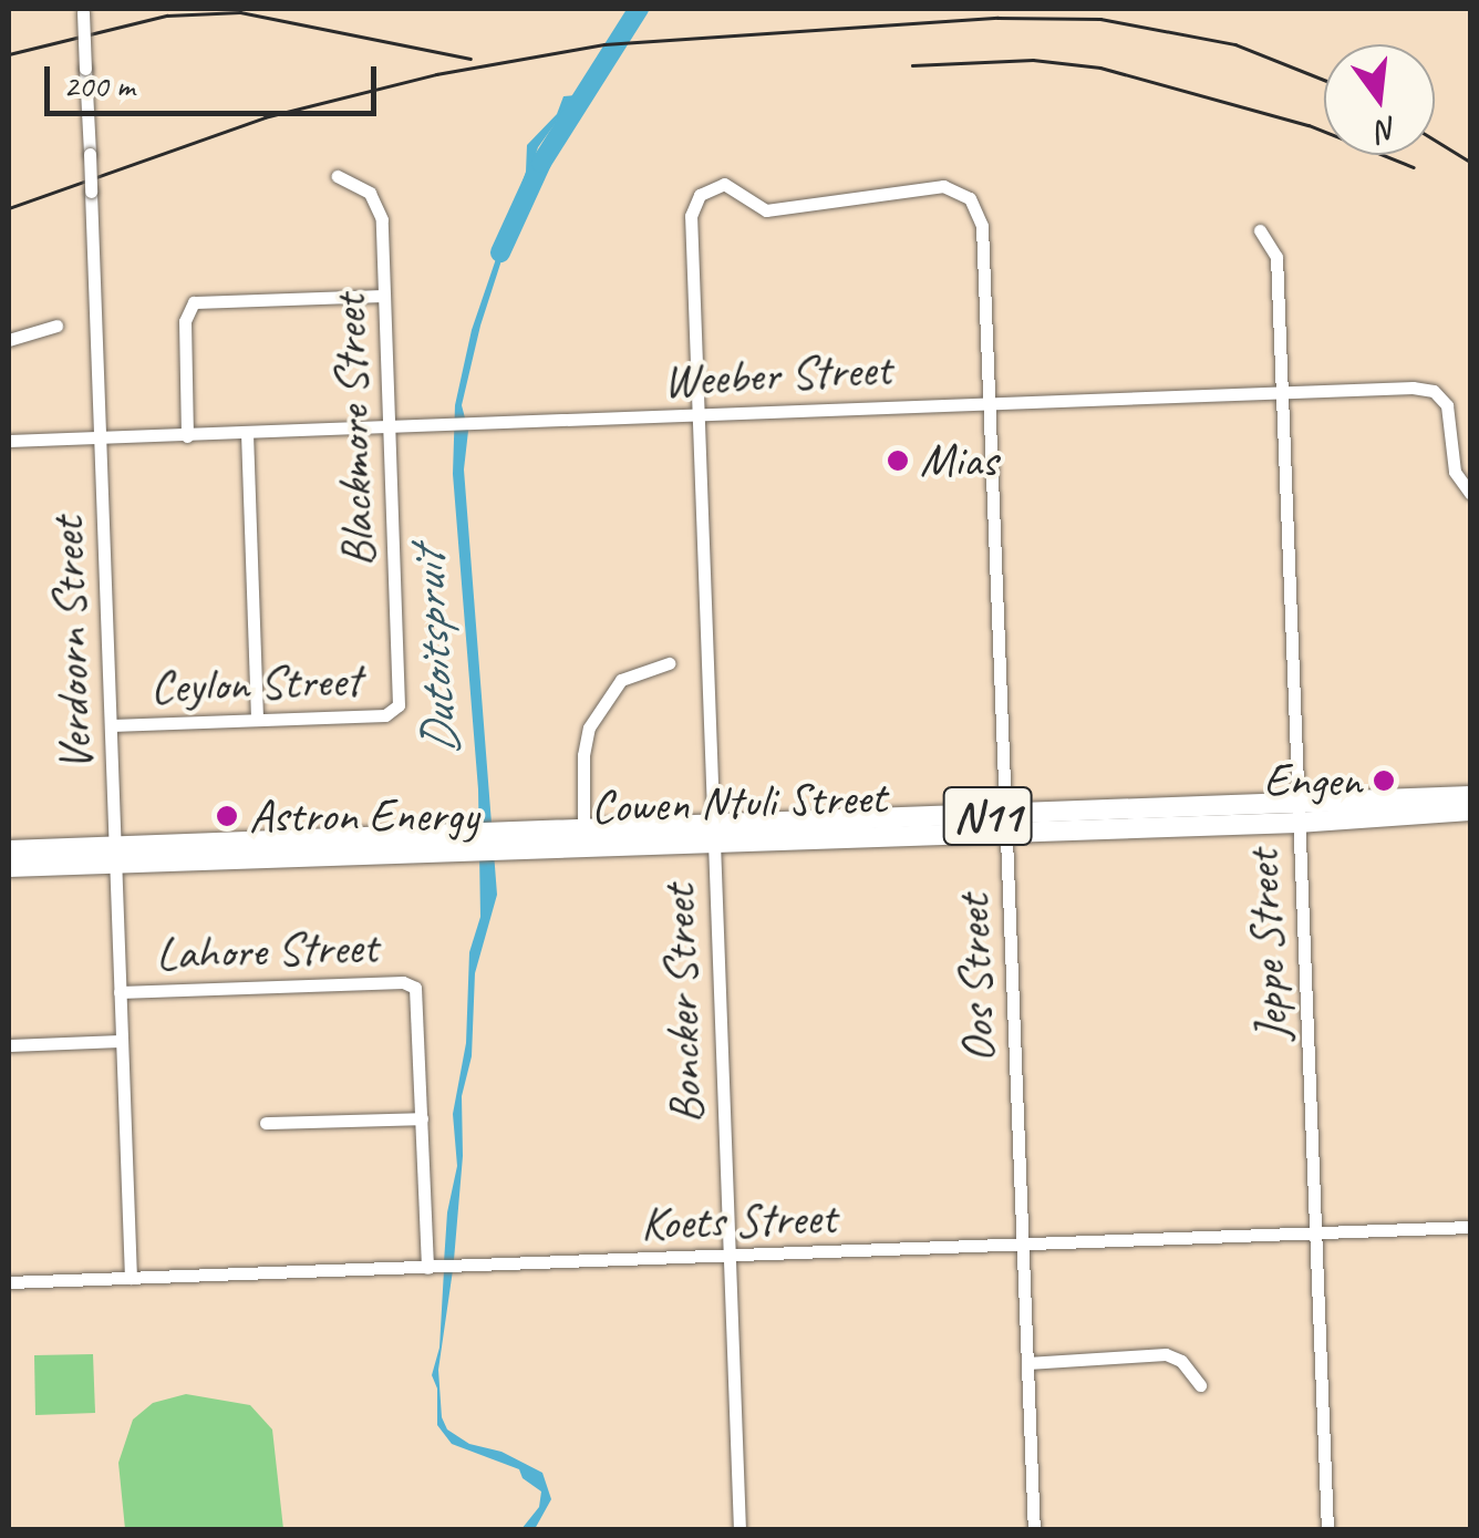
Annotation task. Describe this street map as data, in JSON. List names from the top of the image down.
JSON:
{
  "streets": {
    "highway": ["Cowen Ntuli Street", "N11"],
    "street": [
      "Weeber Street",
      "Blackmore Street",
      "Verdoorn Street",
      "Ceylon Street",
      "Jeppe Street",
      "Lahore Street",
      "Oos Street",
      "Boncker Street",
      "Koets Street"
    ]
  },
  "crossings": [
    ["Weeber Street", "Blackmore Street"],
    ["Weeber Street", "Verdoorn Street"],
    ["Weeber Street", "Jeppe Street"],
    ["Weeber Street", "Oos Street"],
    ["Weeber Street", "Boncker Street"],
    ["Blackmore Street", "Ceylon Street"],
    ["Verdoorn Street", "Ceylon Street"],
    ["Verdoorn Street", "Cowen Ntuli Street"],
    ["Verdoorn Street", "Lahore Street"],
    ["Verdoorn Street", "Koets Street"],
    ["Cowen Ntuli Street", "Jeppe Street"],
    ["Cowen Ntuli Street", "Oos Street"],
    ["Cowen Ntuli Street", "Boncker Street"],
    ["Jeppe Street", "Koets Street"],
    ["Oos Street", "Boncker Street"],
    ["Oos Street", "Koets Street"],
    ["Boncker Street", "Koets Street"]
  ],
  "water": ["Dutoitspruit"],
  "places": ["Mias", "Engen", "Astron Energy"],
  "scale_bar": "200 m",
  "north": "bottom"
}
